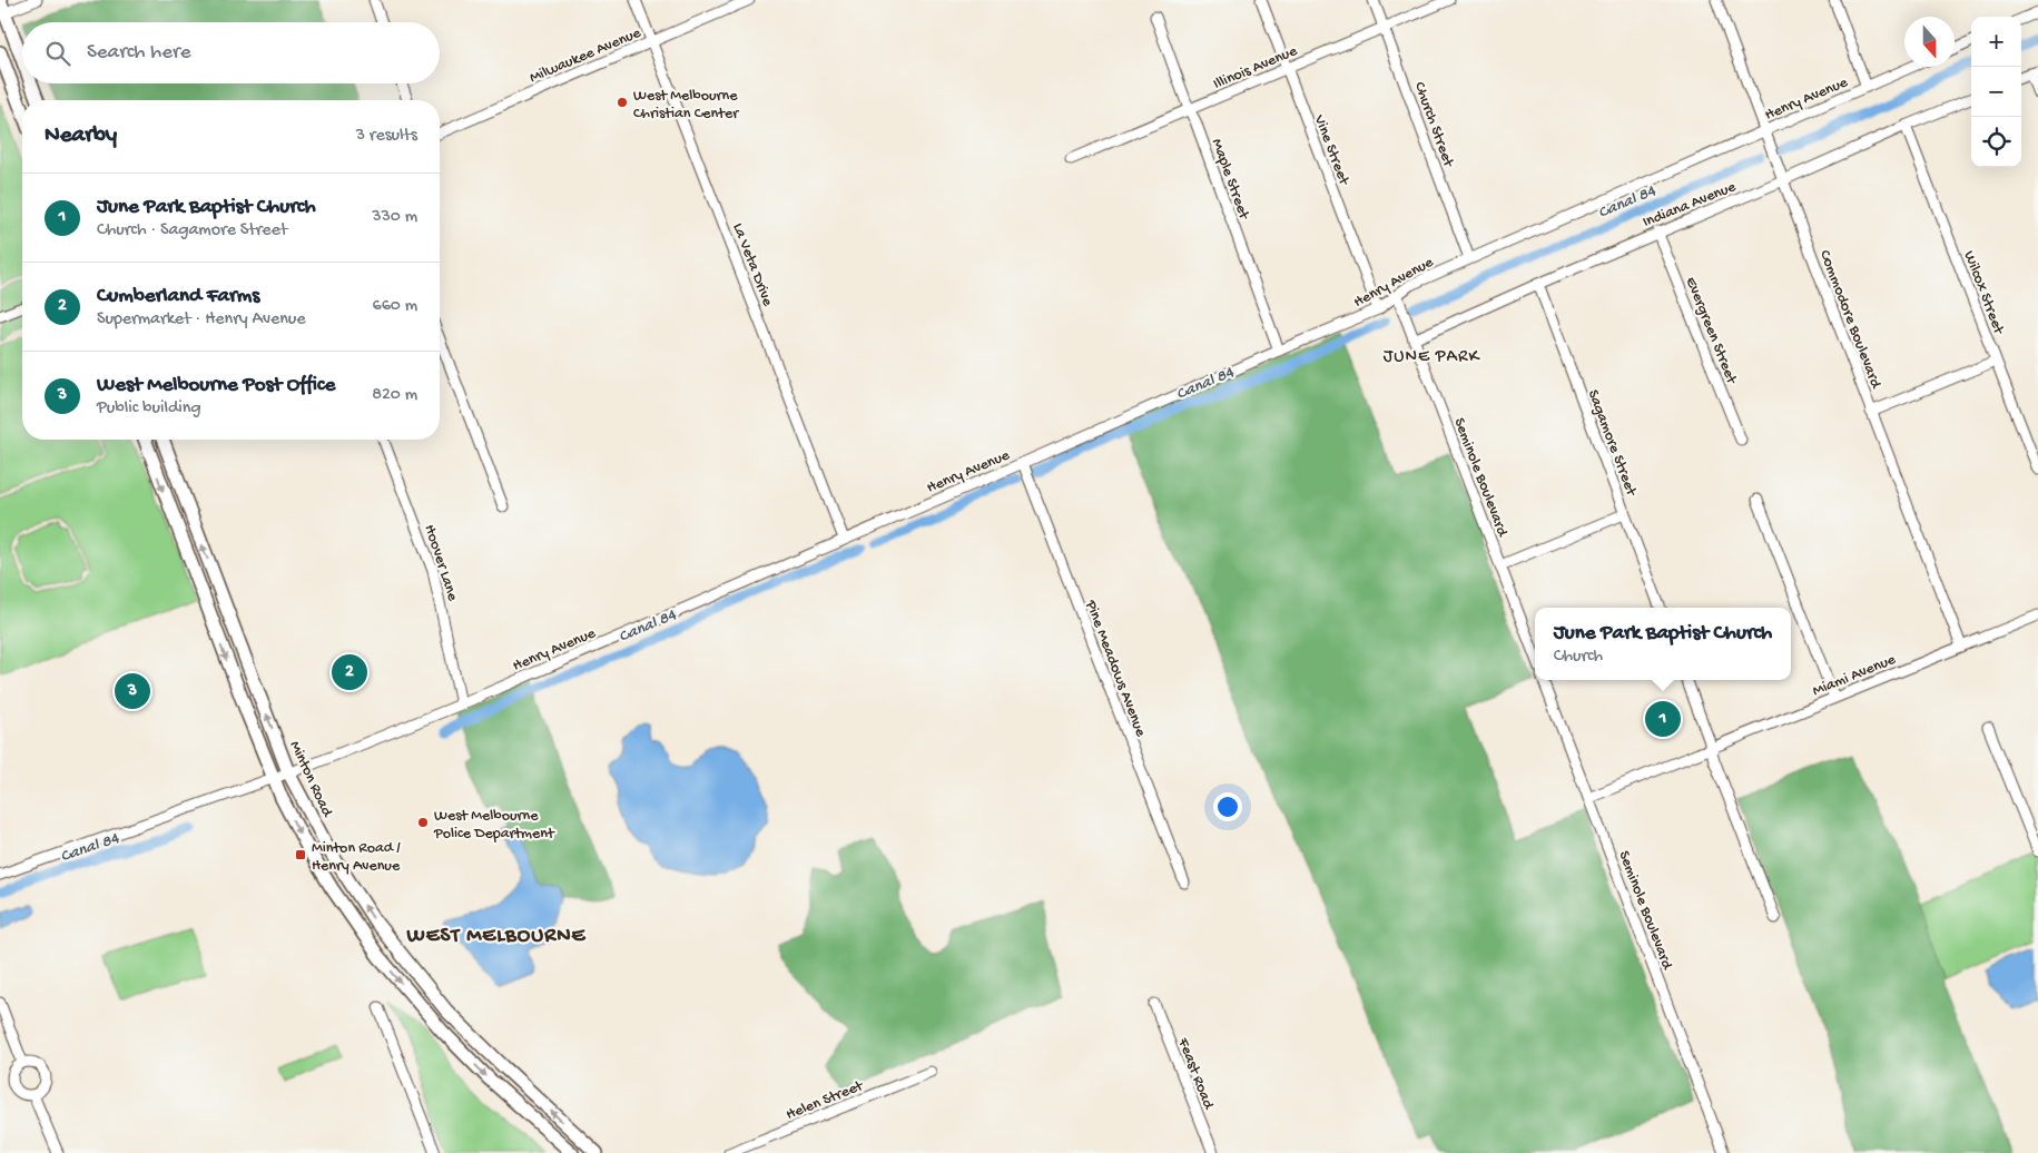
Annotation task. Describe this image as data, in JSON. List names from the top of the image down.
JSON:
{
  "streets": {
    "main road": ["Minton Road"],
    "street": [
      "Milwaukee Avenue",
      "Illinois Avenue",
      "Henry Avenue",
      "Church Street",
      "Vine Street",
      "Maple Street",
      "Indiana Avenue",
      "La Veta Drive",
      "Wilcox Street",
      "Commodore Boulevard",
      "Evergreen Street",
      "Sagamore Street",
      "Seminole Boulevard",
      "Hoover Lane",
      "Pine Meadows Avenue",
      "Miami Avenue",
      "Feast Road",
      "Helen Street"
    ]
  },
  "crossings": [
    ["Milwaukee Avenue", "La Veta Drive"],
    ["Illinois Avenue", "Church Street"],
    ["Illinois Avenue", "Vine Street"],
    ["Illinois Avenue", "Maple Street"],
    ["Henry Avenue", "Church Street"],
    ["Henry Avenue", "Vine Street"],
    ["Henry Avenue", "Maple Street"],
    ["Henry Avenue", "La Veta Drive"],
    ["Henry Avenue", "Commodore Boulevard"],
    ["Henry Avenue", "Seminole Boulevard"],
    ["Henry Avenue", "Hoover Lane"],
    ["Henry Avenue", "Pine Meadows Avenue"],
    ["Henry Avenue", "Minton Road"],
    ["Indiana Avenue", "Wilcox Street"],
    ["Indiana Avenue", "Commodore Boulevard"],
    ["Indiana Avenue", "Evergreen Street"],
    ["Indiana Avenue", "Sagamore Street"],
    ["Indiana Avenue", "Seminole Boulevard"],
    ["Commodore Boulevard", "Miami Avenue"],
    ["Seminole Boulevard", "Miami Avenue"]
  ],
  "districts": ["JUNE PARK", "WEST MELBOURNE"],
  "water": ["Canal 84"],
  "places": {
    "other": ["West Melbourne Christian Center", "West Melbourne Police Department"],
    "transit": ["Minton Road / Henry Avenue"]
  },
  "north": "bottom",
  "page": {
    "map_buttons": ["+", "−"],
    "search": "Search here",
    "heading": ["Nearby", "3 results"],
    "list": [
      {
        "mark": "1",
        "name": "June Park Baptist Church",
        "note": "Church · Sagamore Street",
        "value": "330 m"
      },
      {
        "mark": "2",
        "name": "Cumberland Farms",
        "note": "Supermarket · Henry Avenue",
        "value": "660 m"
      },
      {
        "mark": "3",
        "name": "West Melbourne Post Office",
        "note": "Public building",
        "value": "820 m"
      }
    ],
    "popup": ["June Park Baptist Church", "Church"],
    "pins": ["2", "3", "1"]
  }
}
